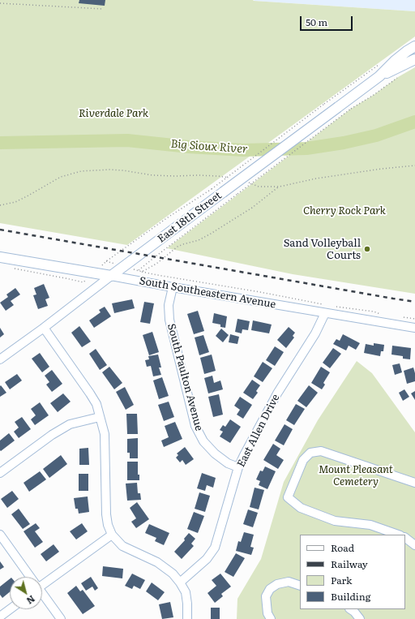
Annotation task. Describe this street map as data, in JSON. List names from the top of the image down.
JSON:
{
  "streets": {
    "main road": ["East 18th Street", "South Southeastern Avenue"],
    "street": ["South Paulton Avenue", "East Allen Drive"]
  },
  "crossings": [
    ["East 18th Street", "South Southeastern Avenue"],
    ["South Southeastern Avenue", "South Paulton Avenue"],
    ["South Southeastern Avenue", "East Allen Drive"],
    ["South Paulton Avenue", "East Allen Drive"]
  ],
  "water": ["Big Sioux River"],
  "parks": ["Riverdale Park", "Cherry Rock Park", "Mount Pleasant Cemetery"],
  "places": ["Sand Volleyball Courts"],
  "legend": [
    "Road",
    "Railway",
    "Park",
    "Building"
  ],
  "scale_bar": "50 m",
  "north": "bottom right"
}
